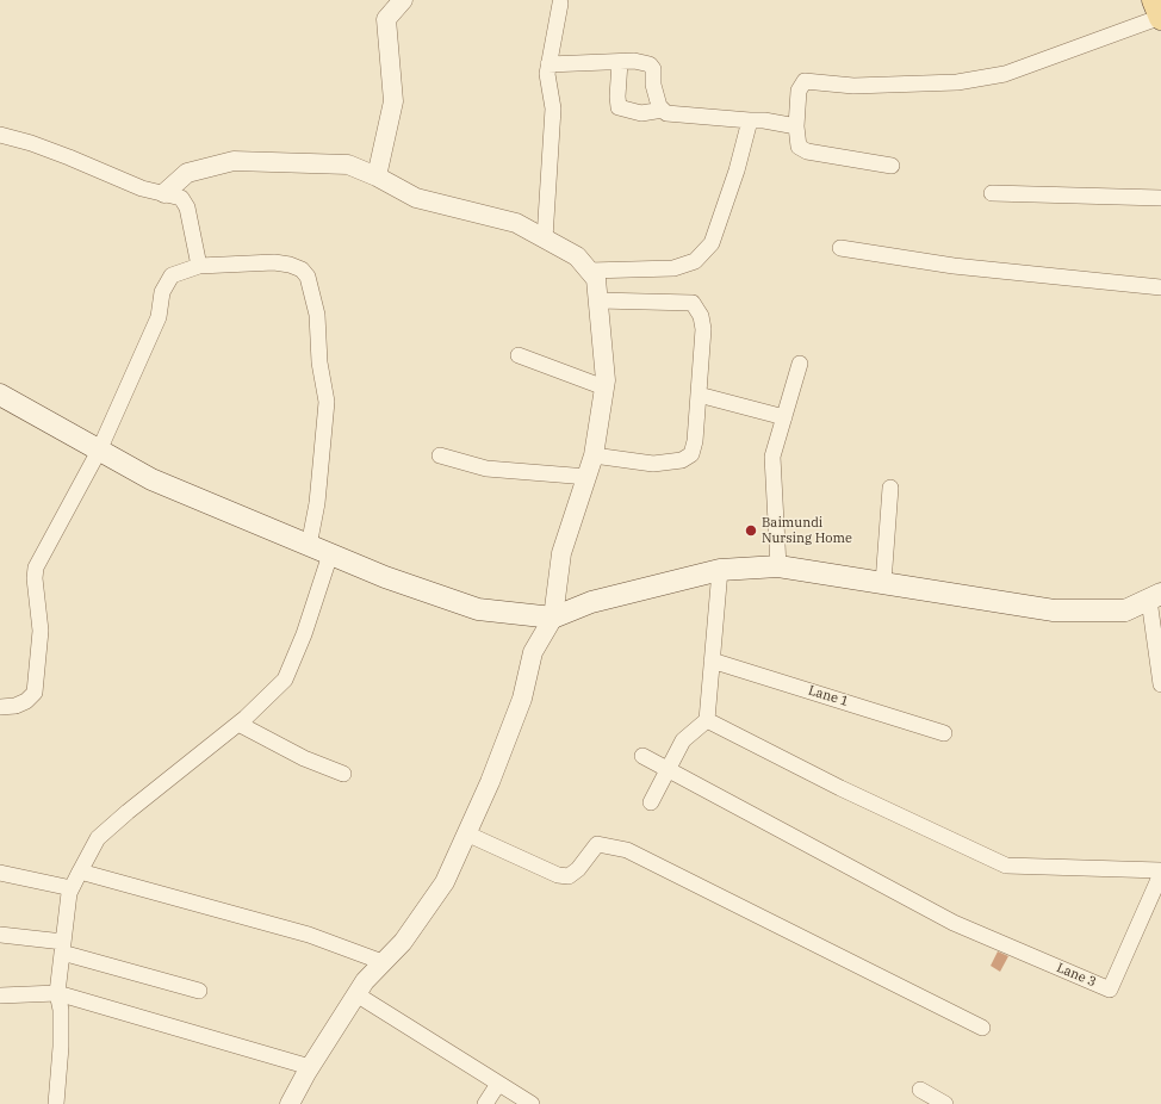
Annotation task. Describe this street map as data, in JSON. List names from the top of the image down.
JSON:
{
  "streets": {
    "street": ["Lane 1", "Lane 3"]
  },
  "places": ["Baimundi Nursing Home"]
}
